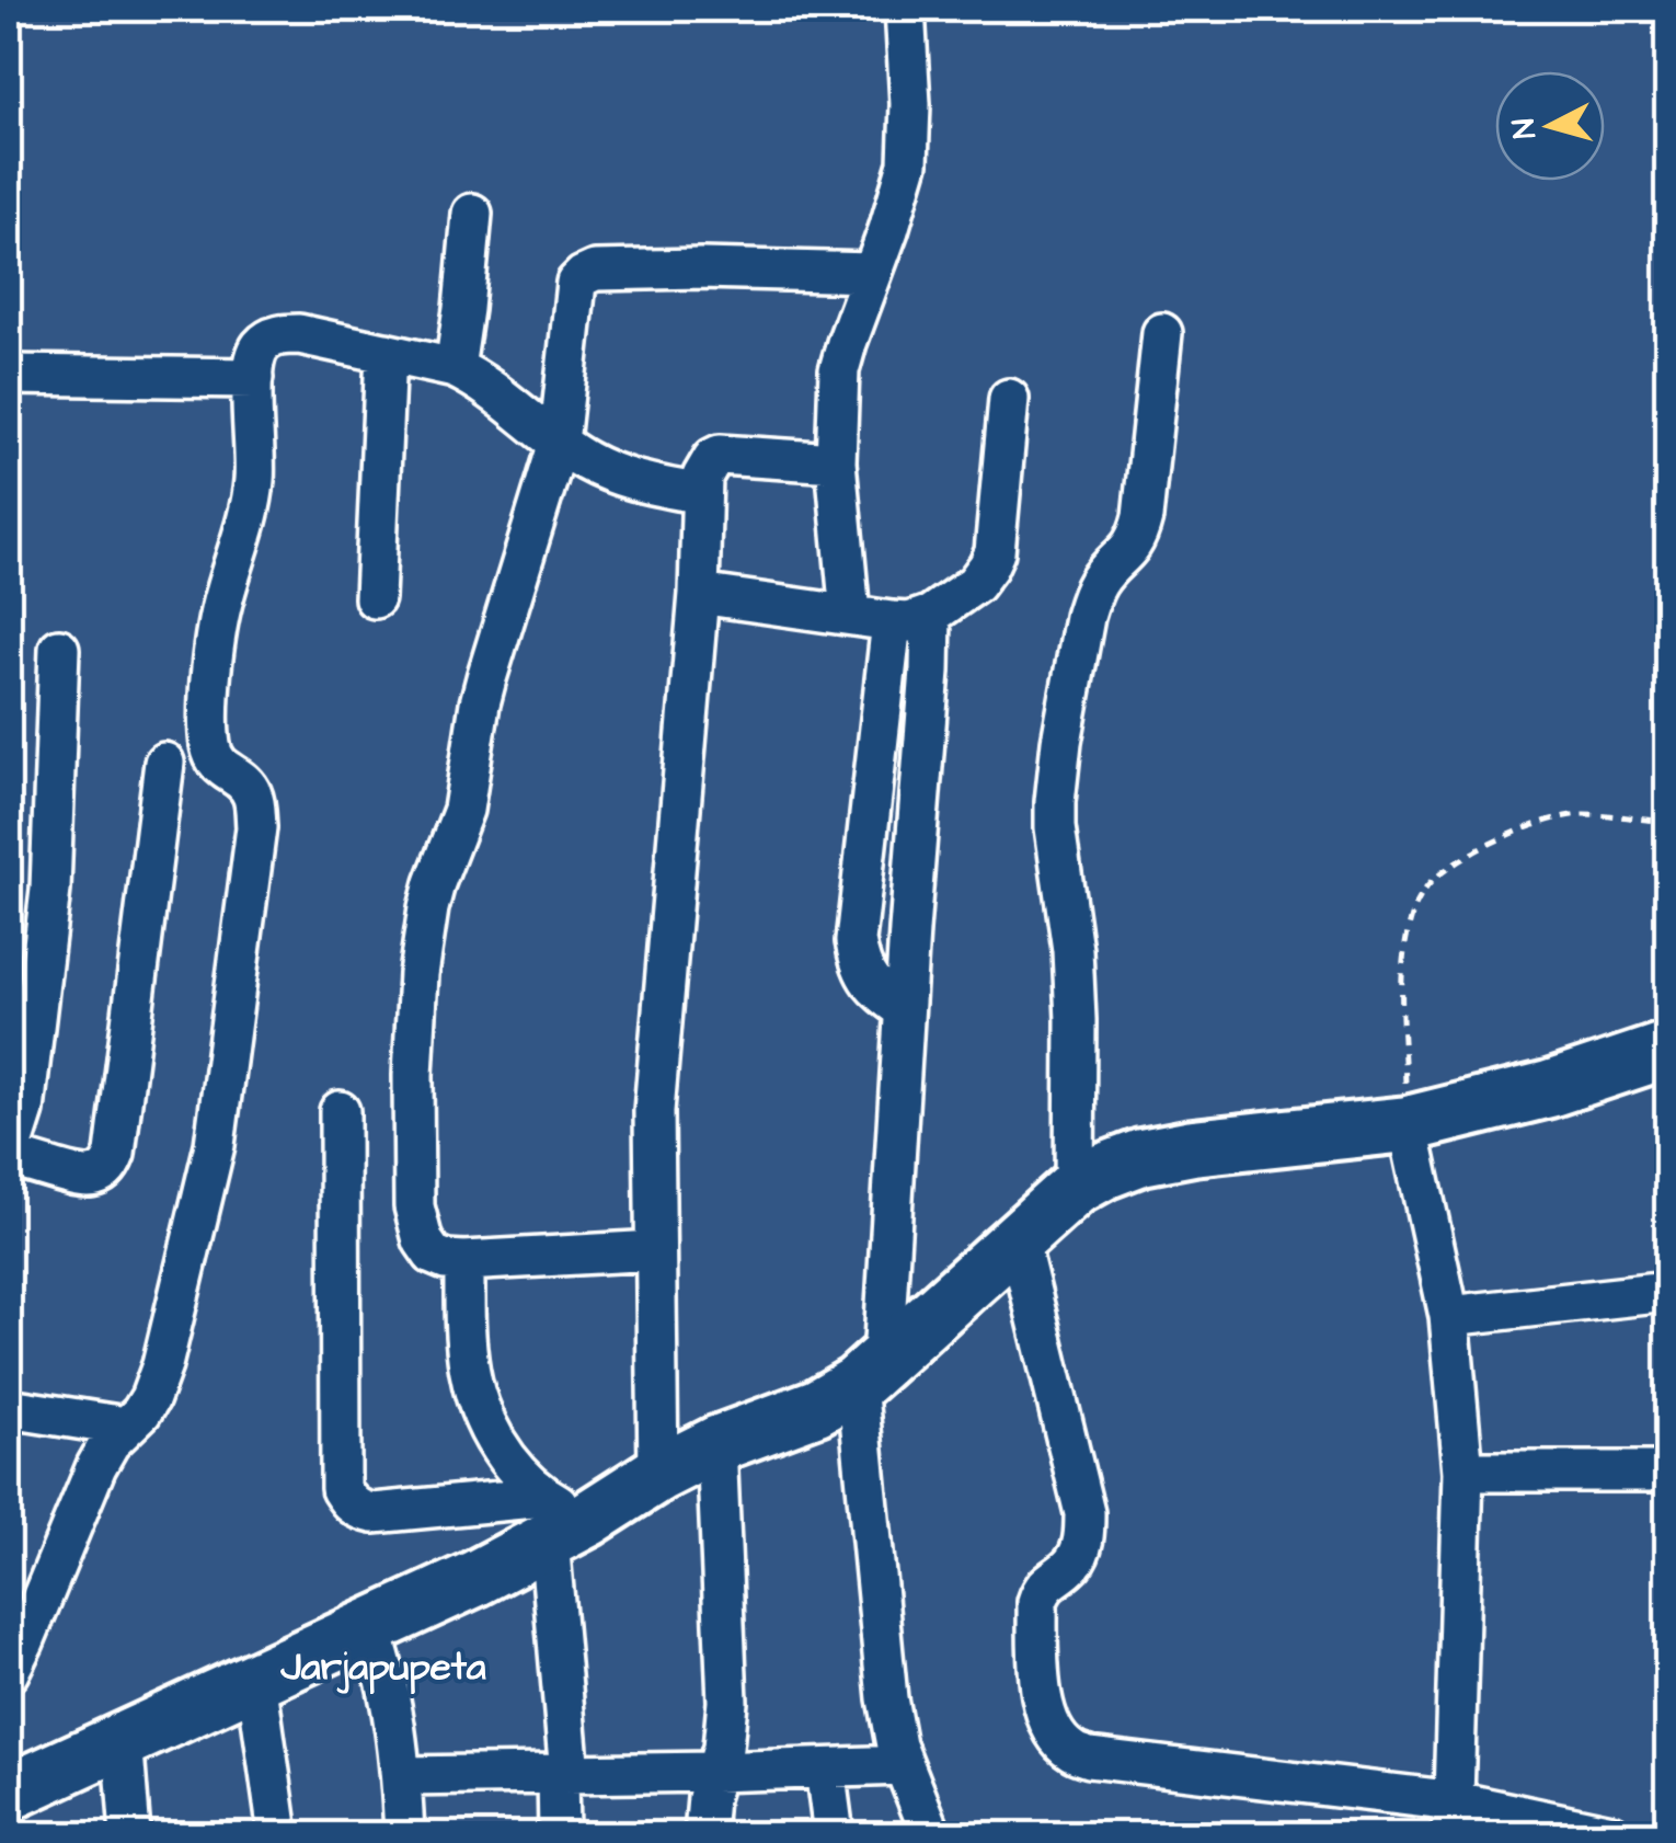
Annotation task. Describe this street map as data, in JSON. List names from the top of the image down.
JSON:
{
  "districts": ["Jarjapupeta"],
  "north": "left"
}
